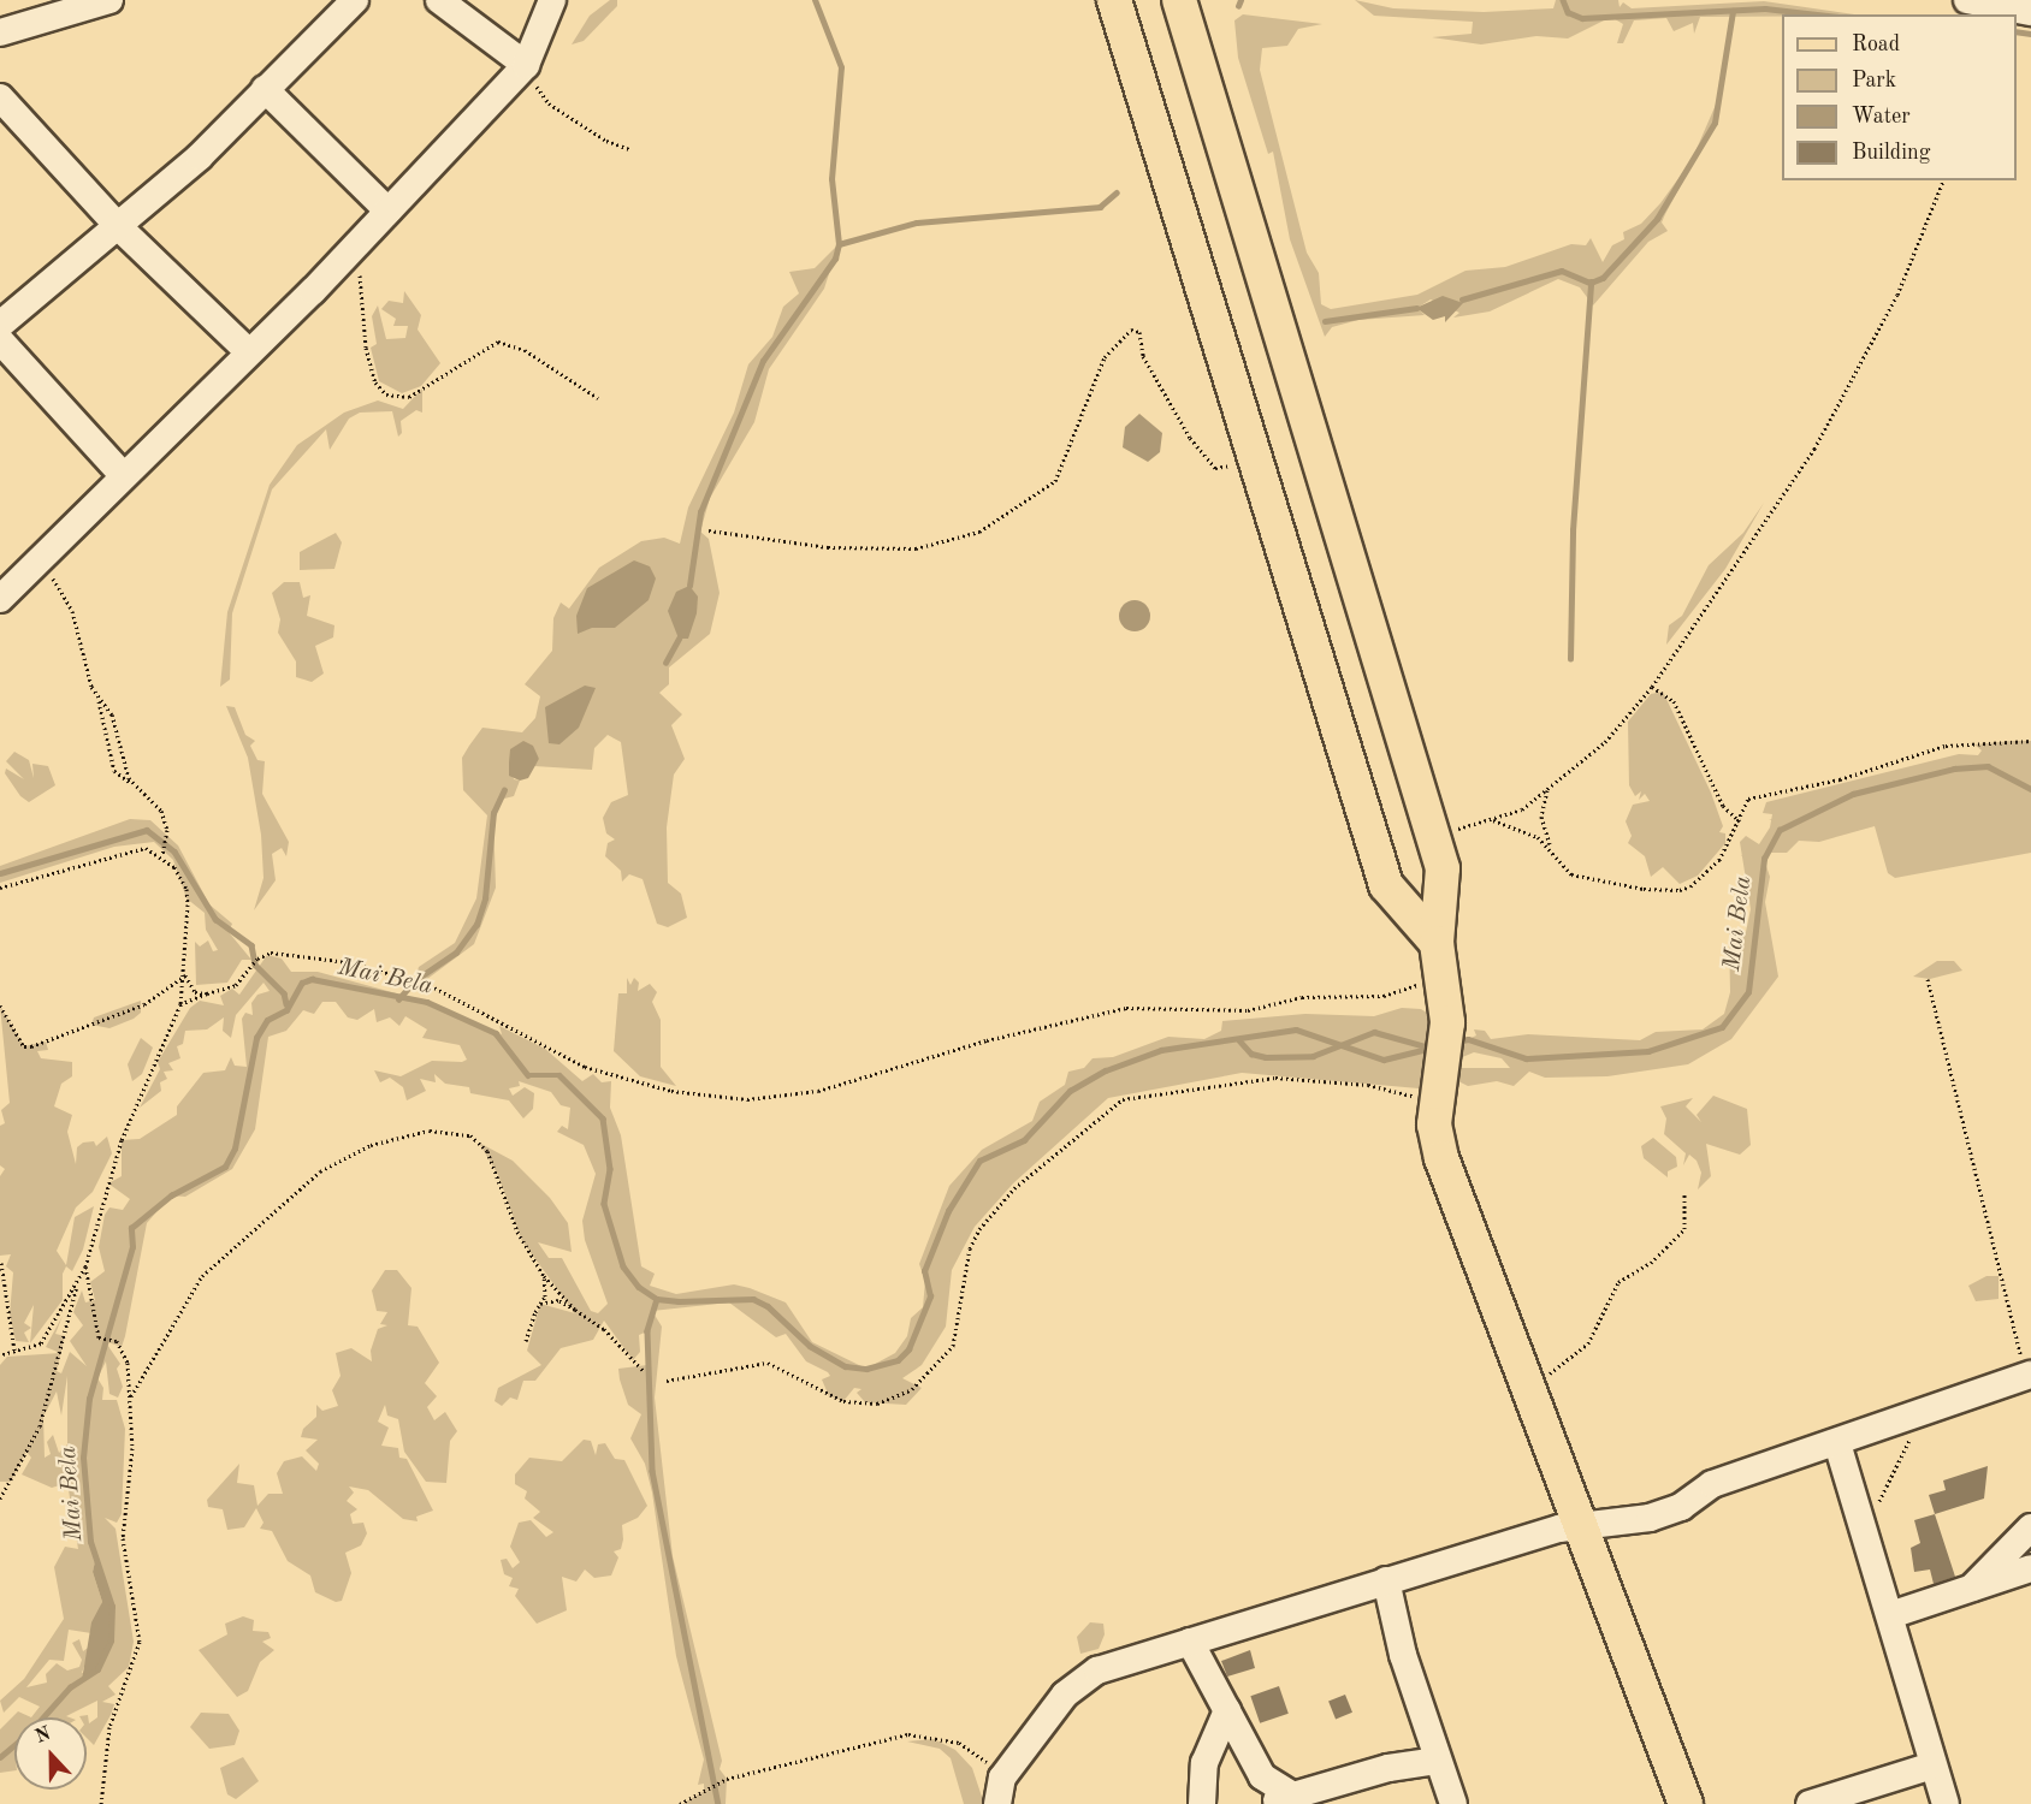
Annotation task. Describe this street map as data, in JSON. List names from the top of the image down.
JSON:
{
  "water": ["Mai Bela"],
  "legend": [
    "Road",
    "Park",
    "Water",
    "Building"
  ],
  "north": "top"
}
